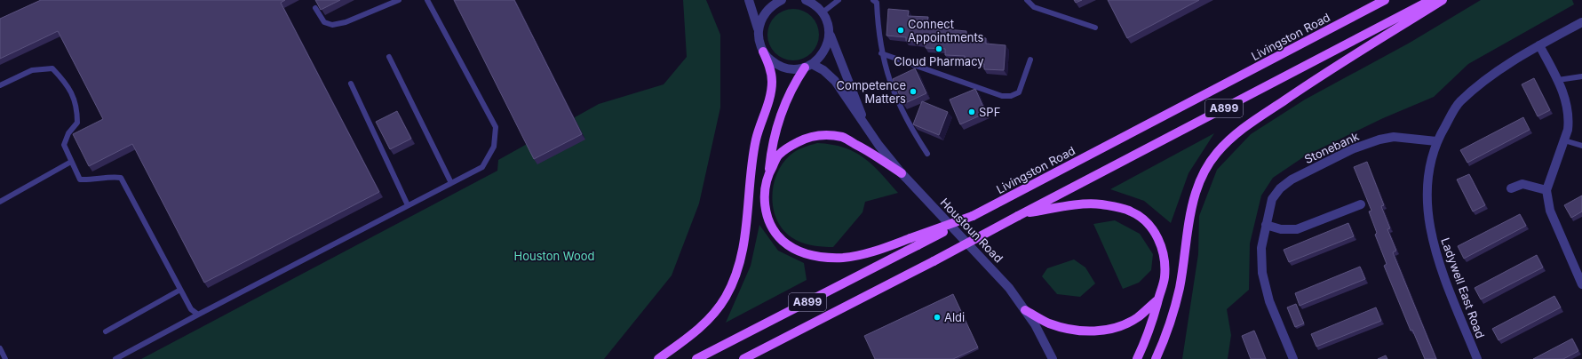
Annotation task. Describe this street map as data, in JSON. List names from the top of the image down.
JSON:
{
  "streets": {
    "main road": ["Livingston Road", "A899"],
    "street": ["Stonebank", "Houstoun Road", "Ladywell East Road"]
  },
  "crossings": [
    ["Stonebank", "Ladywell East Road"]
  ],
  "parks": ["Houston Wood"],
  "places": [
    "Connect Appointments",
    "Cloud Pharmacy",
    "Competence Matters",
    "SPF",
    "Aldi"
  ]
}
